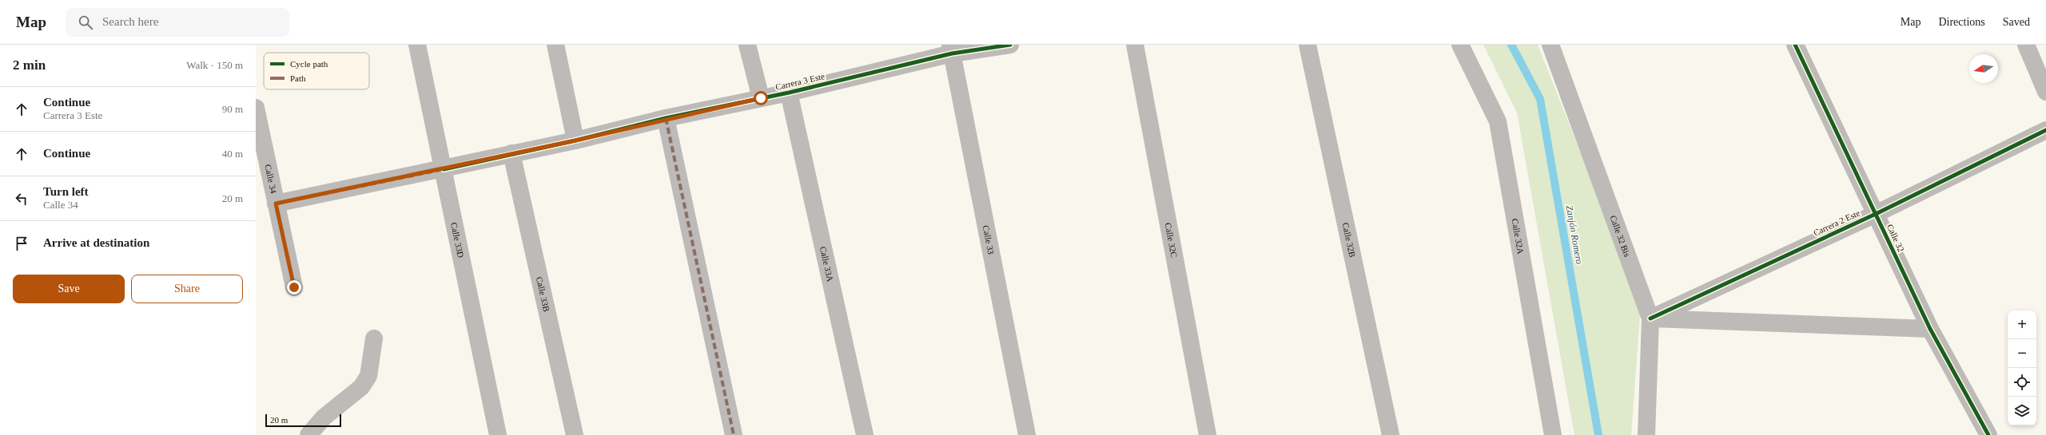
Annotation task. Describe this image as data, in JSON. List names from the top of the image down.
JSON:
{
  "streets": {
    "street": [
      "Carrera 3 Este",
      "Calle 34",
      "Carrera 2 Este",
      "Calle 32A",
      "Calle 32 Bis",
      "Calle 32",
      "Calle 33D",
      "Calle 33",
      "Calle 32C",
      "Calle 32B",
      "Calle 33A",
      "Calle 33B"
    ]
  },
  "crossings": [
    ["Carrera 3 Este", "Calle 34"],
    ["Carrera 3 Este", "Calle 33D"],
    ["Carrera 3 Este", "Calle 33"],
    ["Carrera 3 Este", "Calle 33A"],
    ["Carrera 3 Este", "Calle 33B"],
    ["Carrera 2 Este", "Calle 32 Bis"],
    ["Carrera 2 Este", "Calle 32"]
  ],
  "water": ["Zanjón Romero"],
  "legend": ["Cycle path", "Path"],
  "scale_bar": "20 m",
  "north": "left",
  "page": {
    "header": "Map",
    "search": "Search here",
    "nav": ["Map", "Directions", "Saved"],
    "heading": ["2 min", "Walk · 150 m"],
    "list": [
      ["Continue", "Carrera 3 Este", "90 m"],
      ["Continue", "40 m"],
      ["Turn left", "Calle 34", "20 m"],
      "Arrive at destination"
    ],
    "buttons": ["Save", "Share"],
    "map_buttons": ["+", "−"],
    "scale": "20 m"
  }
}
